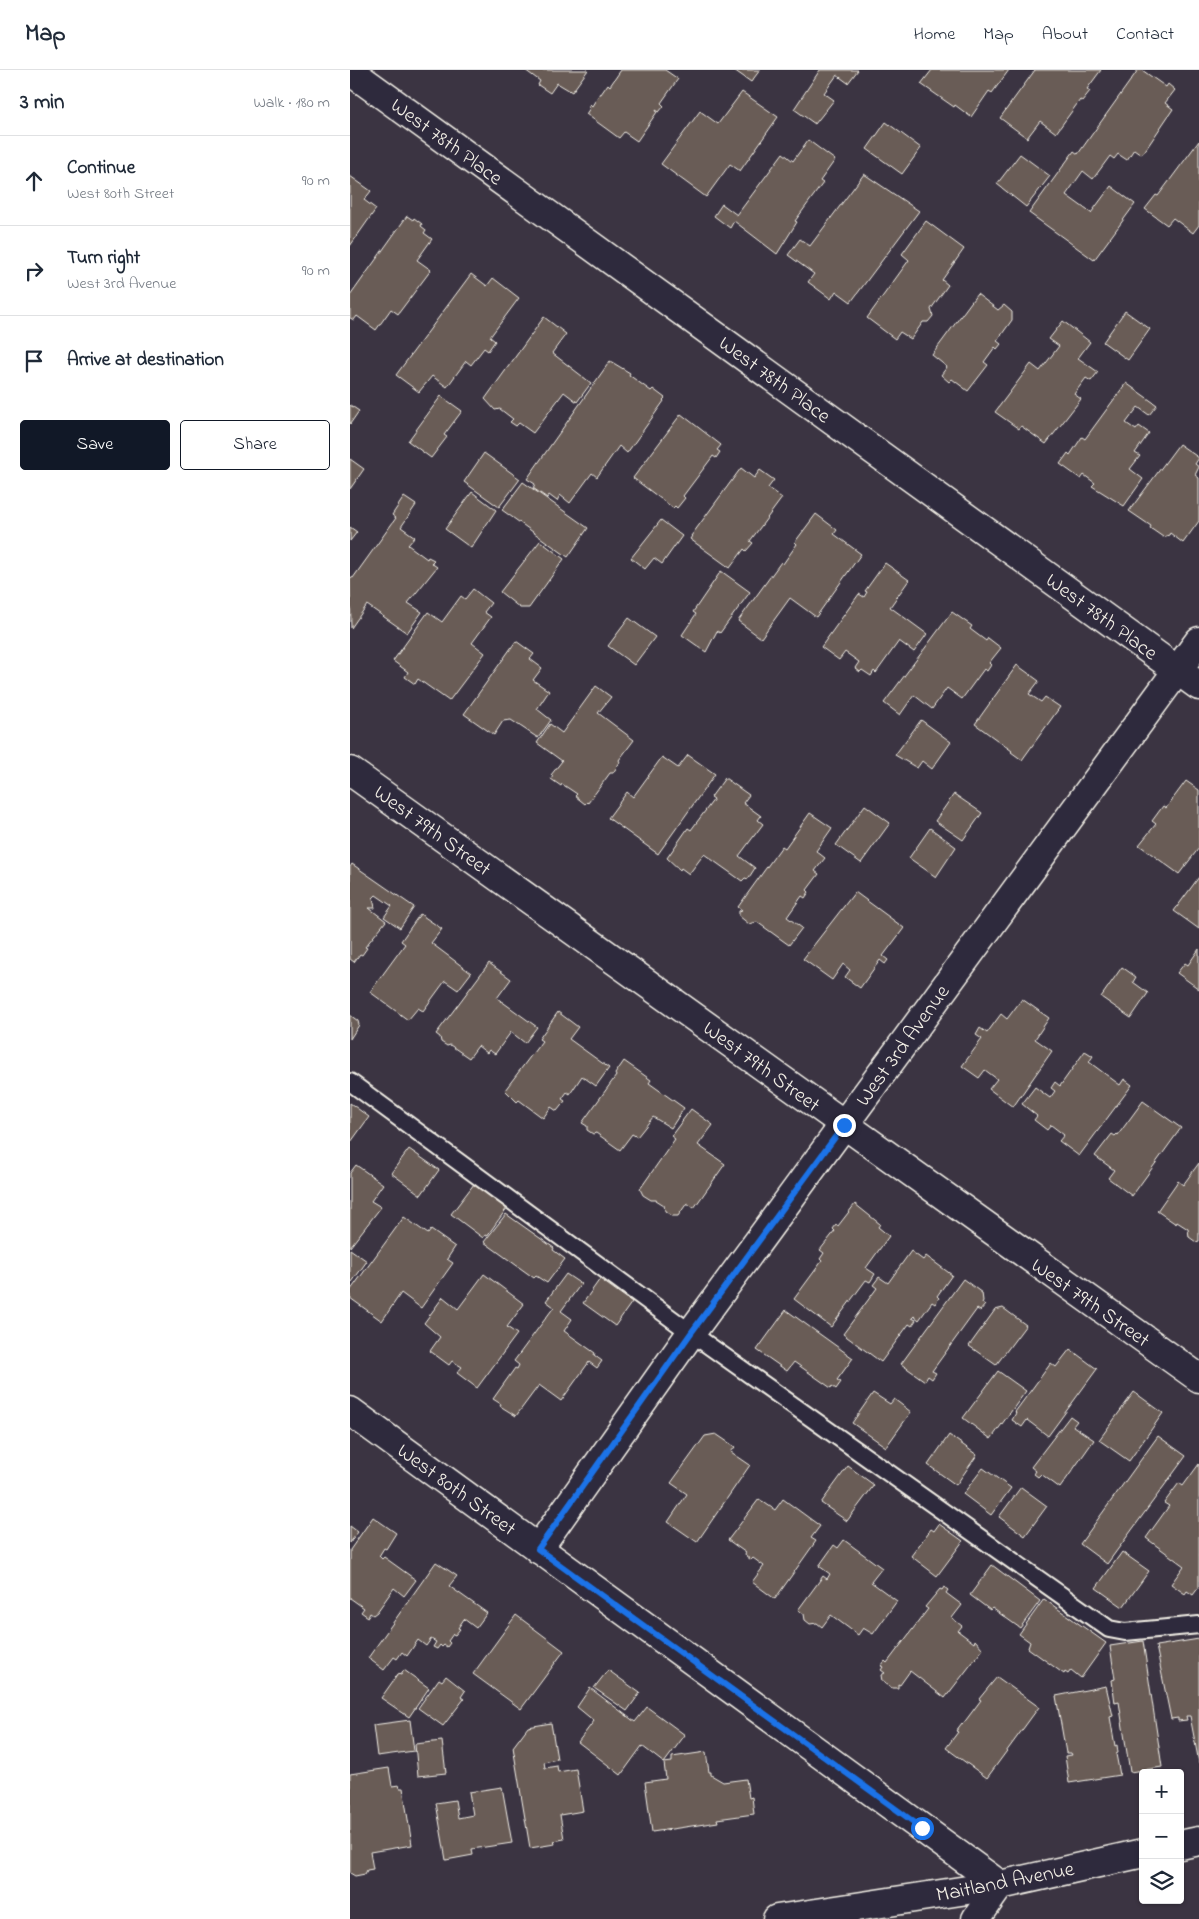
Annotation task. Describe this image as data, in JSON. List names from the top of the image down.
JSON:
{
  "streets": {
    "street": [
      "West 78th Place",
      "West 79th Street",
      "West 3rd Avenue",
      "West 80th Street",
      "Maitland Avenue"
    ]
  },
  "crossings": [
    ["West 78th Place", "West 3rd Avenue"],
    ["West 79th Street", "West 3rd Avenue"],
    ["West 3rd Avenue", "West 80th Street"],
    ["West 80th Street", "Maitland Avenue"]
  ],
  "page": {
    "header": "Map",
    "nav": [
      "Home",
      "Map",
      "About",
      "Contact"
    ],
    "heading": ["3 min", "Walk · 180 m"],
    "list": [
      ["Continue", "West 80th Street", "90 m"],
      ["Turn right", "West 3rd Avenue", "90 m"],
      "Arrive at destination"
    ],
    "buttons": ["Save", "Share"],
    "map_buttons": ["+", "−"]
  }
}
